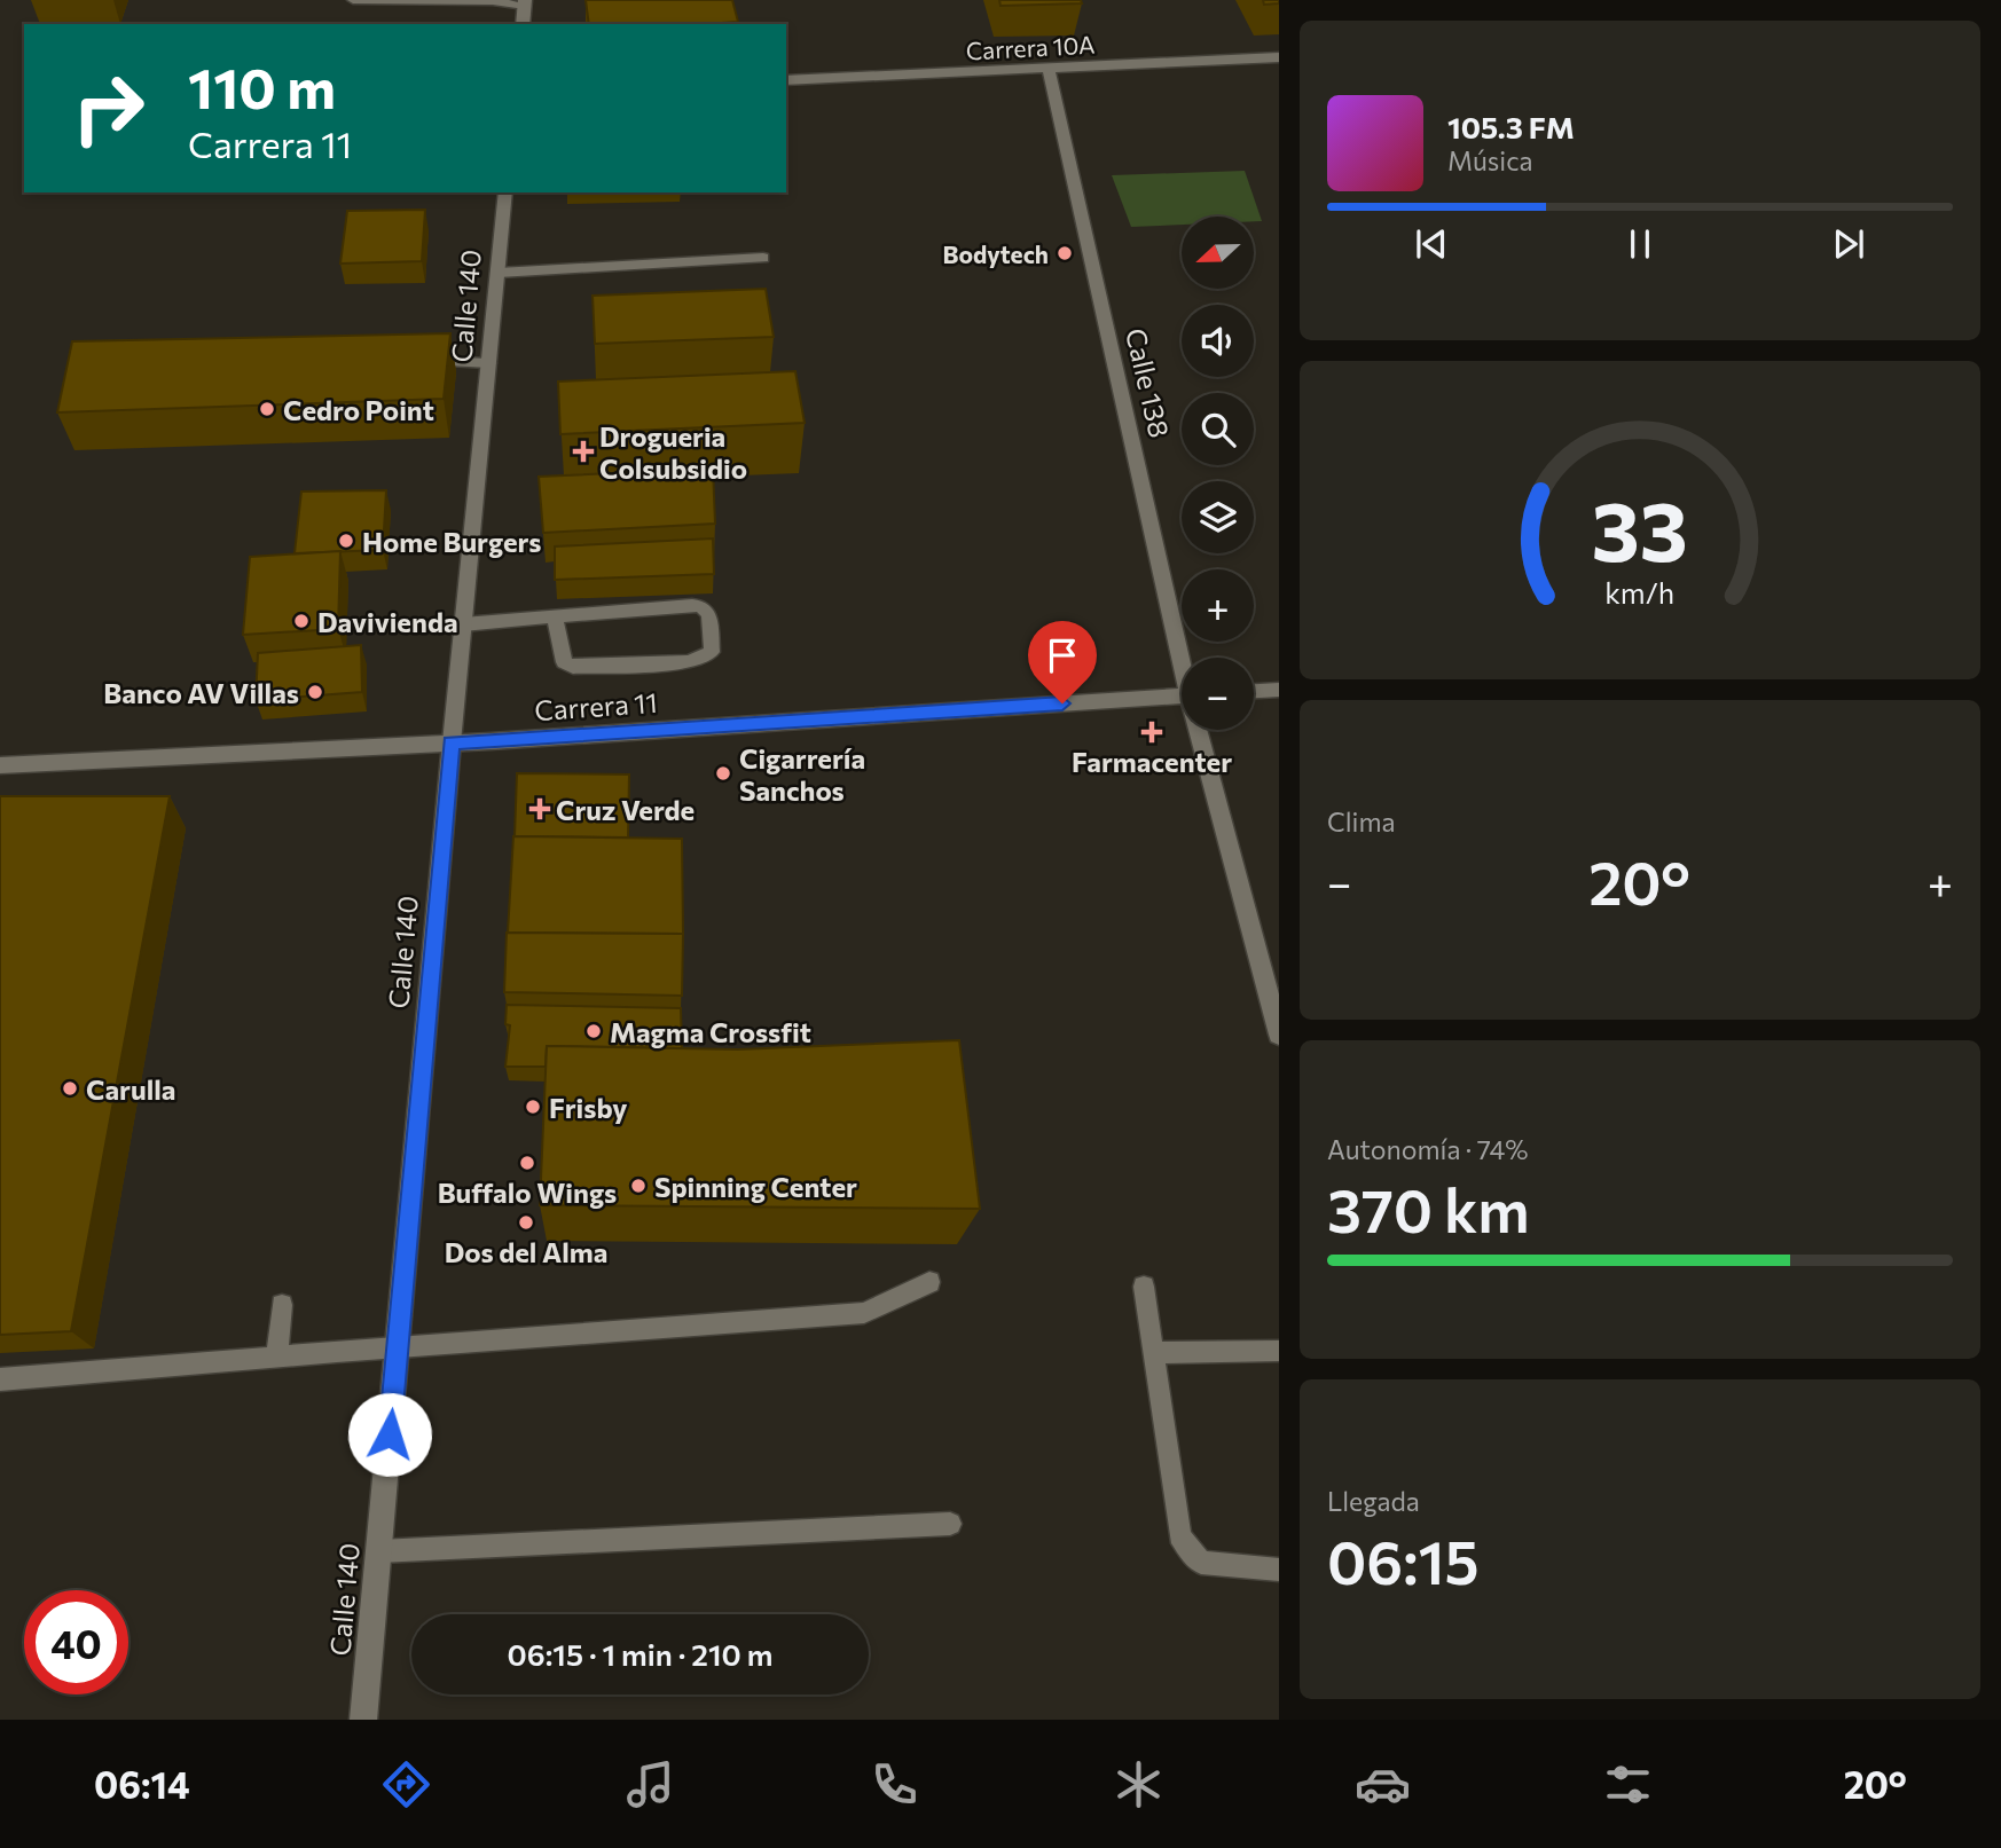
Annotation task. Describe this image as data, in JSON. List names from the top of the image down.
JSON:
{
  "streets": {
    "street": [
      "Carrera 10A",
      "Calle 140",
      "Calle 138",
      "Carrera 11"
    ]
  },
  "crossings": [
    ["Carrera 10A", "Calle 138"],
    ["Calle 140", "Carrera 11"]
  ],
  "places": {
    "other": [
      "Bodytech",
      "Cedro Point",
      "Home Burgers",
      "Davivienda",
      "Banco AV Villas",
      "Cigarrería Sanchos",
      "Magma Crossfit",
      "Carulla",
      "Frisby",
      "Buffalo Wings",
      "Spinning Center",
      "Dos del Alma"
    ],
    "health": ["Drogueria Colsubsidio", "Farmacenter", "Cruz Verde"]
  },
  "north": "left",
  "page": {
    "turn": ["110 m", "Carrera 11"],
    "song": ["105.3 FM", "Música"],
    "map_buttons": ["+", "−"],
    "tile": [
      "Clima",
      ["Autonomía · 74%", "370 km"],
      ["Llegada", "06:15"]
    ],
    "heat": ["−", "20°", "+"],
    "limit": "40",
    "trip": "06:15 · 1 min · 210 m",
    "tabs": ["06:14", "20°"],
    "gauge": ["33", "km/h"]
  }
}
